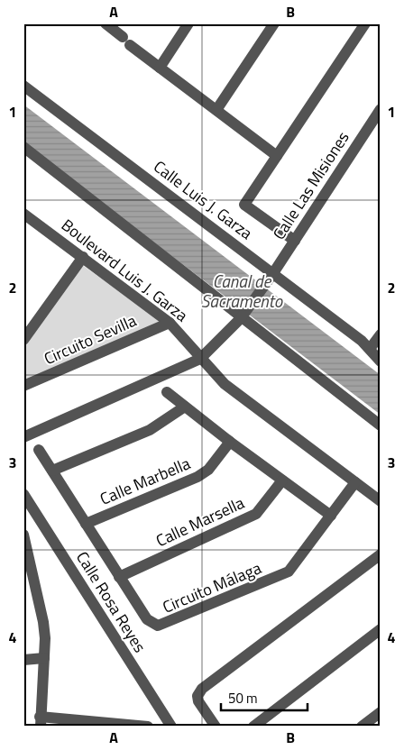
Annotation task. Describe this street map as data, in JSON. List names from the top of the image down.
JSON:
{
  "streets": {
    "street": [
      "Calle Las Misiones",
      "Calle Luis J. Garza",
      "Boulevard Luis J. Garza",
      "Circuito Sevilla",
      "Calle Marbella",
      "Calle Marsella",
      "Circuito Málaga",
      "Calle Rosa Reyes"
    ]
  },
  "crossings": [
    ["Calle Las Misiones", "Calle Luis J. Garza"],
    ["Calle Las Misiones", "Boulevard Luis J. Garza"],
    ["Boulevard Luis J. Garza", "Circuito Sevilla"],
    ["Calle Marbella", "Circuito Málaga"],
    ["Calle Marsella", "Circuito Málaga"]
  ],
  "water": ["Canal de Sacramento"],
  "scale_bar": "50 m",
  "grid": {
    "columns": ["A", "B"],
    "rows": [
      "1",
      "2",
      "3",
      "4"
    ]
  }
}
